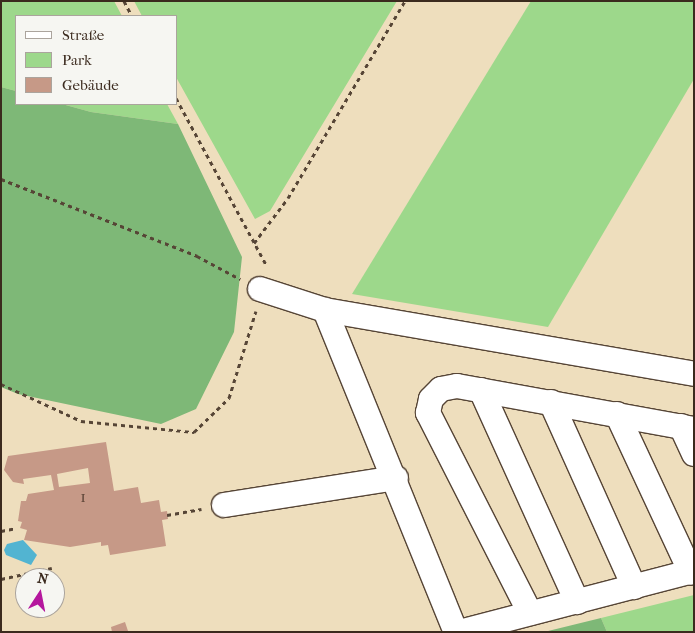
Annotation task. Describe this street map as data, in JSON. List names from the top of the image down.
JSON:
{
  "house_numbers": ["1"],
  "legend": ["Straße", "Park", "Gebäude"],
  "north": "top"
}
